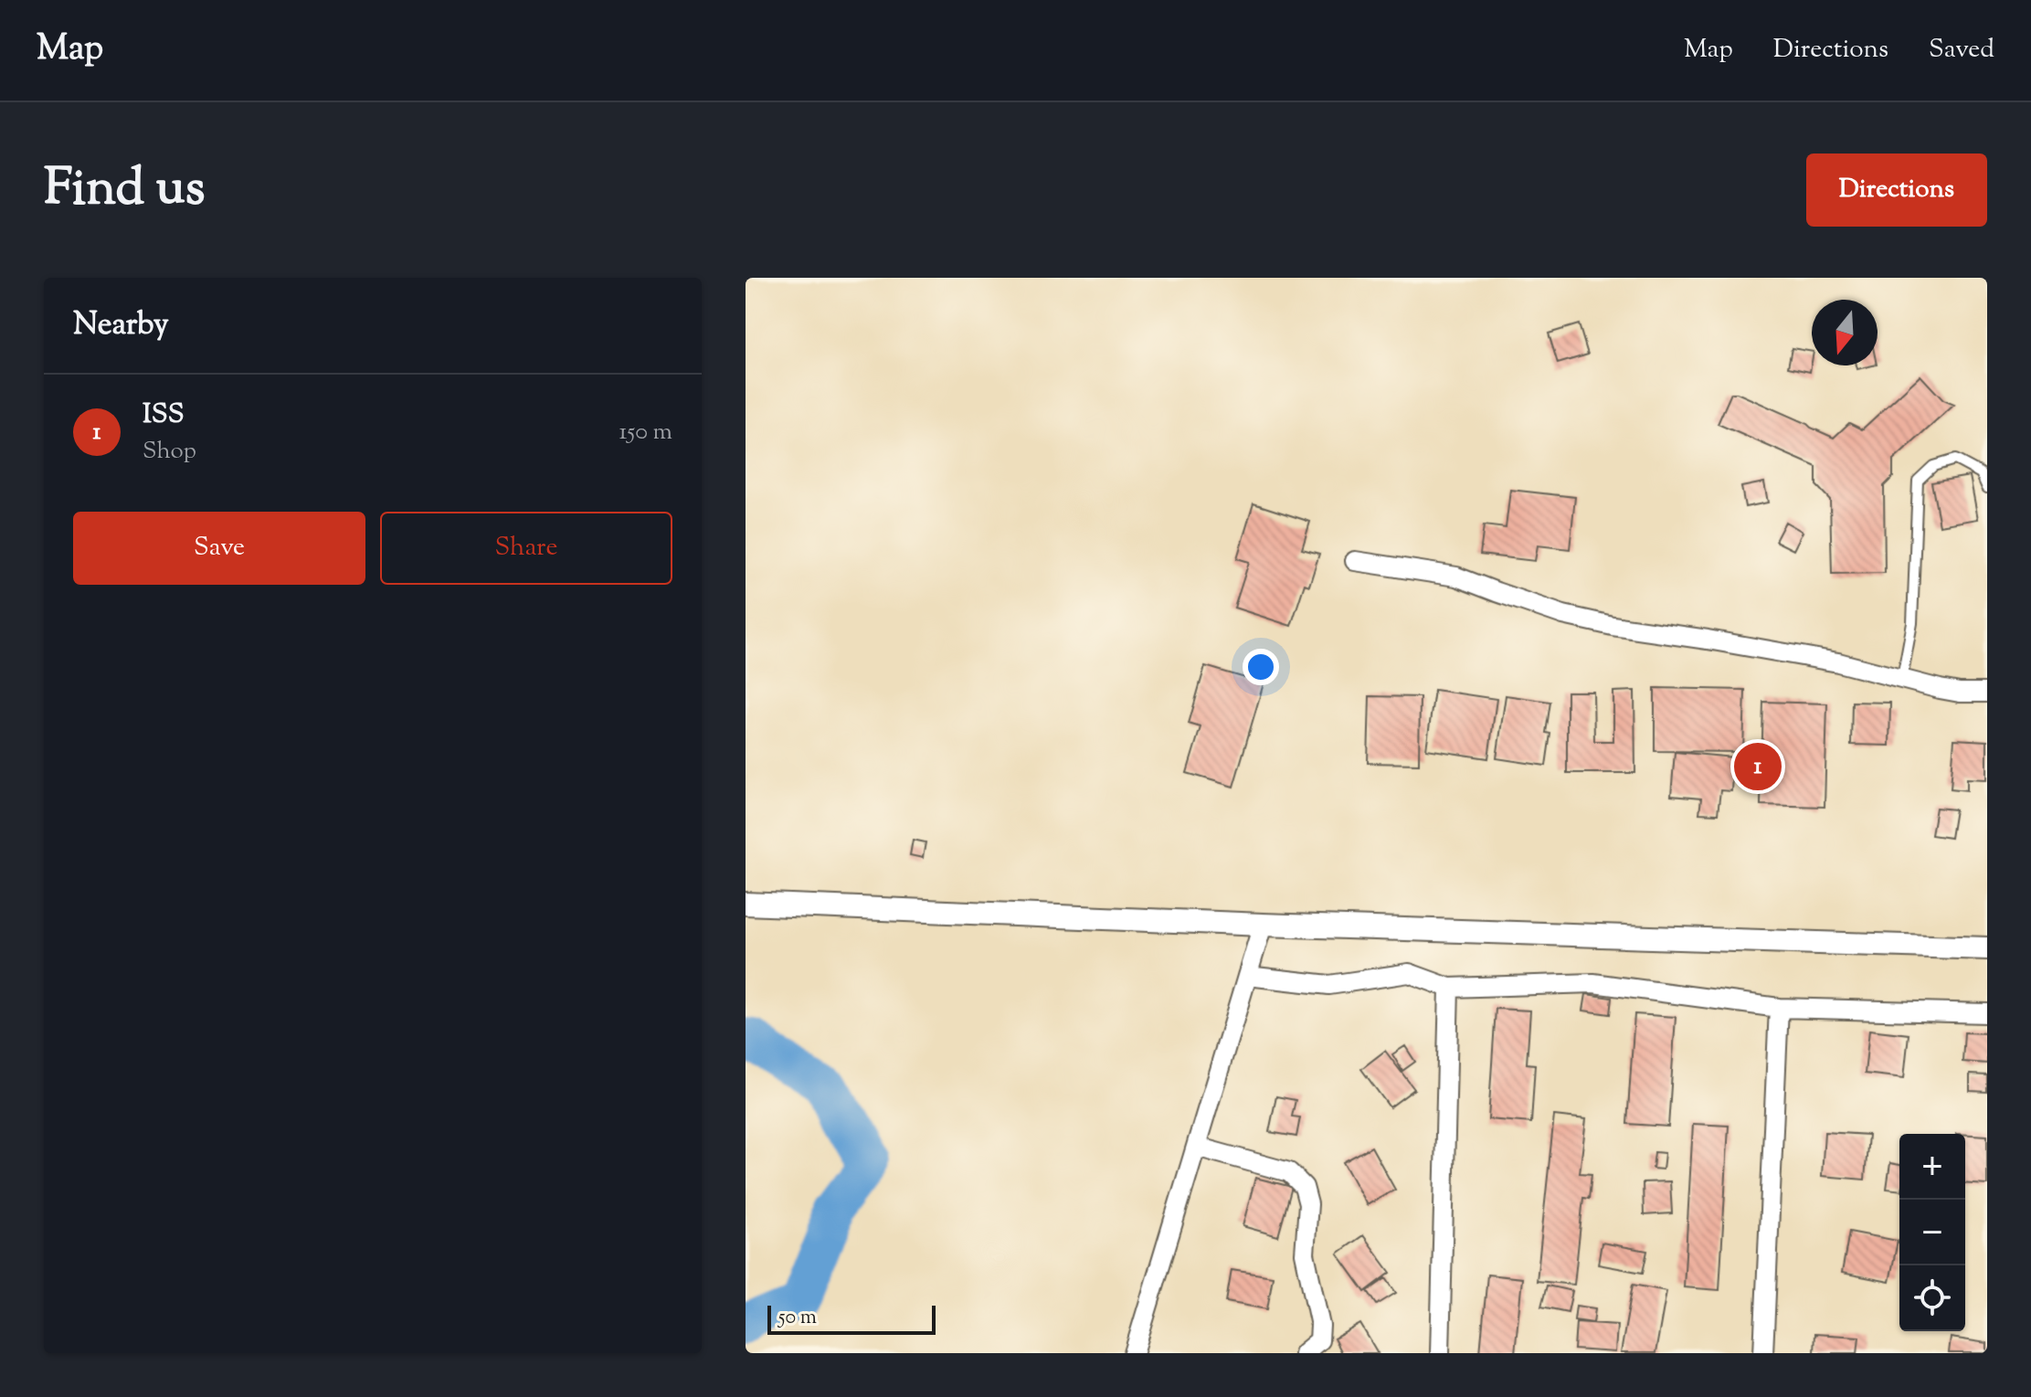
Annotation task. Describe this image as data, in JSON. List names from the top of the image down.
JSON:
{
  "scale_bar": "50 m",
  "north": "bottom",
  "page": {
    "header": "Map",
    "nav": ["Map", "Directions", "Saved"],
    "title": "Find us",
    "buttons": [
      "Directions",
      ["Save", "Share"]
    ],
    "heading": "Nearby",
    "list": [
      {
        "mark": "1",
        "name": "ISS",
        "note": "Shop",
        "value": "150 m"
      }
    ],
    "pins": "1",
    "map_buttons": ["+", "−"],
    "scale": "50 m"
  }
}
